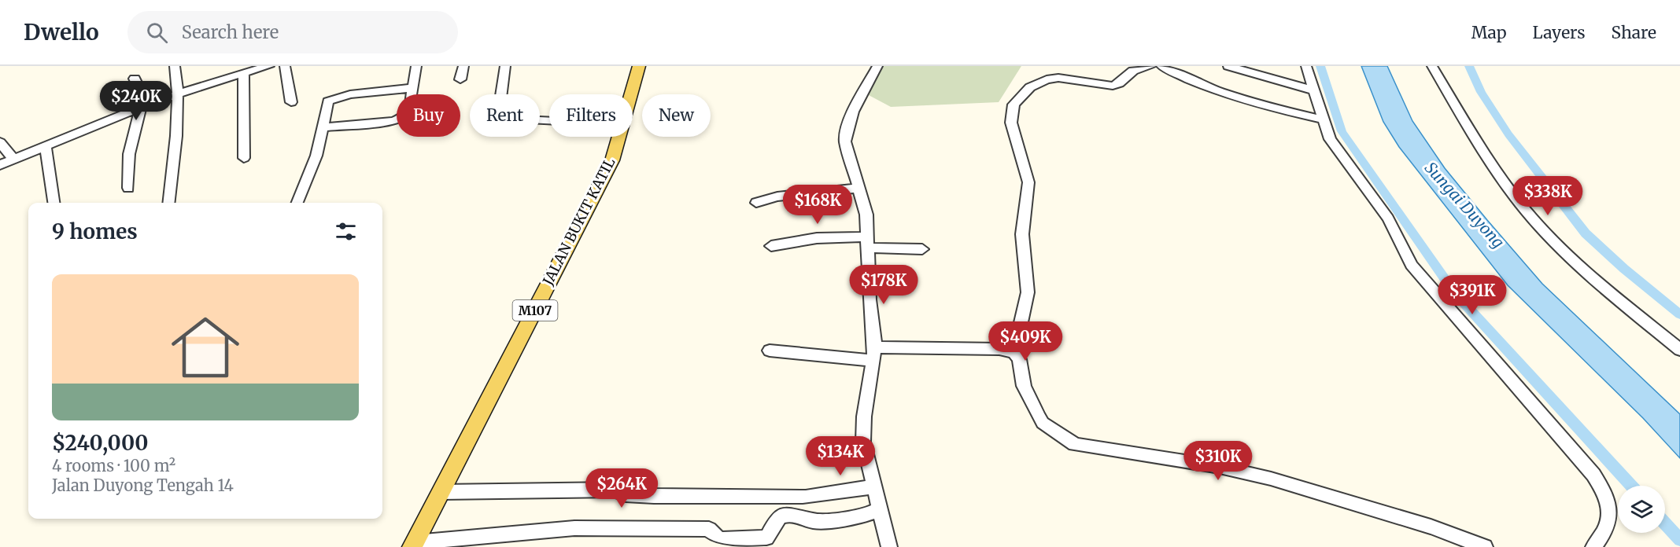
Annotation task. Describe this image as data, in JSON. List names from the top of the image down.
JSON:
{
  "streets": {
    "main road": ["JALAN BUKIT KATIL", "M107"]
  },
  "water": ["Sungai Duyong"],
  "page": {
    "header": "Dwello",
    "search": "Search here",
    "nav": ["Map", "Layers", "Share"],
    "price": [
      "$240K",
      "$338K",
      "$168K",
      "$178K",
      "$391K",
      "$409K",
      "$134K",
      "$310K",
      "$264K"
    ],
    "chip": [
      "Buy",
      "Rent",
      "Filters",
      "New"
    ],
    "heading": "9 homes",
    "list": [
      {
        "name": "$240,000",
        "note": "4 rooms · 100 m² · Jalan Duyong Tengah 14"
      }
    ]
  }
}
